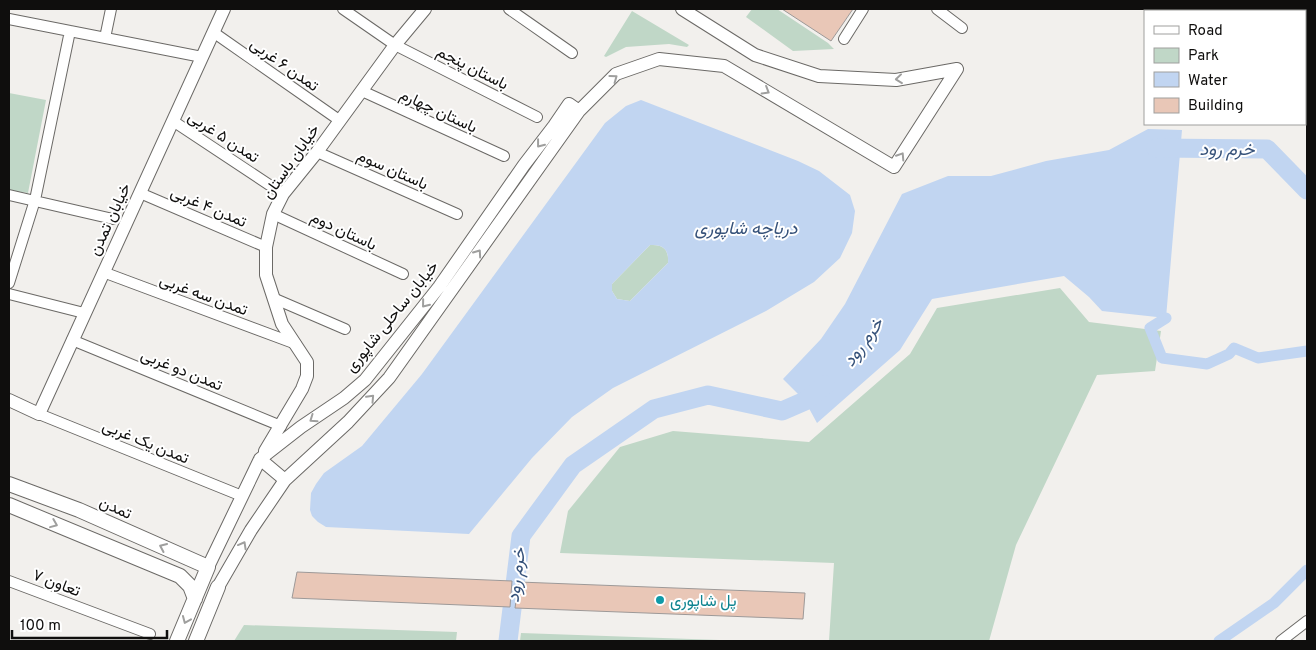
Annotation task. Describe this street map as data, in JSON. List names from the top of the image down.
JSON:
{
  "streets": {
    "main road": ["خیابان ساحلی شاپوری", "تمدن"],
    "street": [
      "تمدن ۶ غربی",
      "باستان پنجم",
      "باستان چهارم",
      "تمدن ۵ غربی",
      "خیابان باستان",
      "باستان سوم",
      "تمدن ۴ غربی",
      "خیابان تمدن",
      "باستان دوم",
      "تمدن سه غربی",
      "تمدن دو غربی",
      "تمدن یک غربی",
      "تعاون ۷"
    ]
  },
  "crossings": [
    ["تمدن ۶ غربی", "خیابان باستان"],
    ["تمدن ۶ غربی", "خیابان تمدن"],
    ["باستان پنجم", "خیابان باستان"],
    ["باستان چهارم", "خیابان باستان"],
    ["تمدن ۵ غربی", "خیابان باستان"],
    ["تمدن ۵ غربی", "خیابان تمدن"],
    ["خیابان باستان", "باستان سوم"],
    ["خیابان باستان", "تمدن ۴ غربی"],
    ["خیابان باستان", "باستان دوم"],
    ["خیابان باستان", "تمدن سه غربی"],
    ["خیابان باستان", "خیابان ساحلی شاپوری"],
    ["خیابان باستان", "تمدن دو غربی"],
    ["تمدن ۴ غربی", "خیابان تمدن"],
    ["خیابان تمدن", "تمدن سه غربی"],
    ["خیابان تمدن", "تمدن دو غربی"],
    ["خیابان تمدن", "تمدن یک غربی"],
    ["خیابان ساحلی شاپوری", "تمدن یک غربی"],
    ["خیابان ساحلی شاپوری", "تمدن"]
  ],
  "water": ["خرم رود", "دریاچه شاپوری"],
  "places": ["پل شاپوری"],
  "legend": [
    "Road",
    "Park",
    "Water",
    "Building"
  ],
  "scale_bar": "100 m"
}
